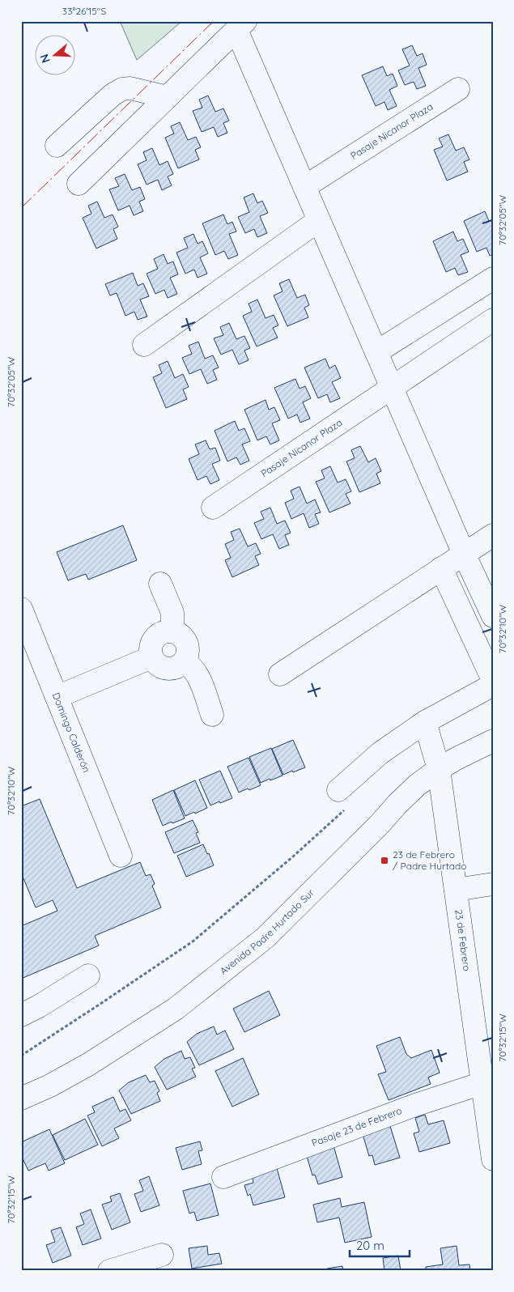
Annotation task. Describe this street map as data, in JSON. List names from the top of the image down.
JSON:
{
  "streets": {
    "street": [
      "Pasaje Nicanor Plaza",
      "Domingo Calderón",
      "Avenida Padre Hurtado Sur",
      "23 de Febrero",
      "Pasaje 23 de Febrero"
    ]
  },
  "crossings": [
    ["Avenida Padre Hurtado Sur", "23 de Febrero"],
    ["23 de Febrero", "Pasaje 23 de Febrero"]
  ],
  "places": {
    "transit": ["23 de Febrero / Padre Hurtado"]
  },
  "scale_bar": "20 m",
  "north": "left",
  "coordinates": [
    "33°26'15\"S",
    "70°32'05\"W",
    "70°32'10\"W",
    "70°32'15\"W"
  ]
}
